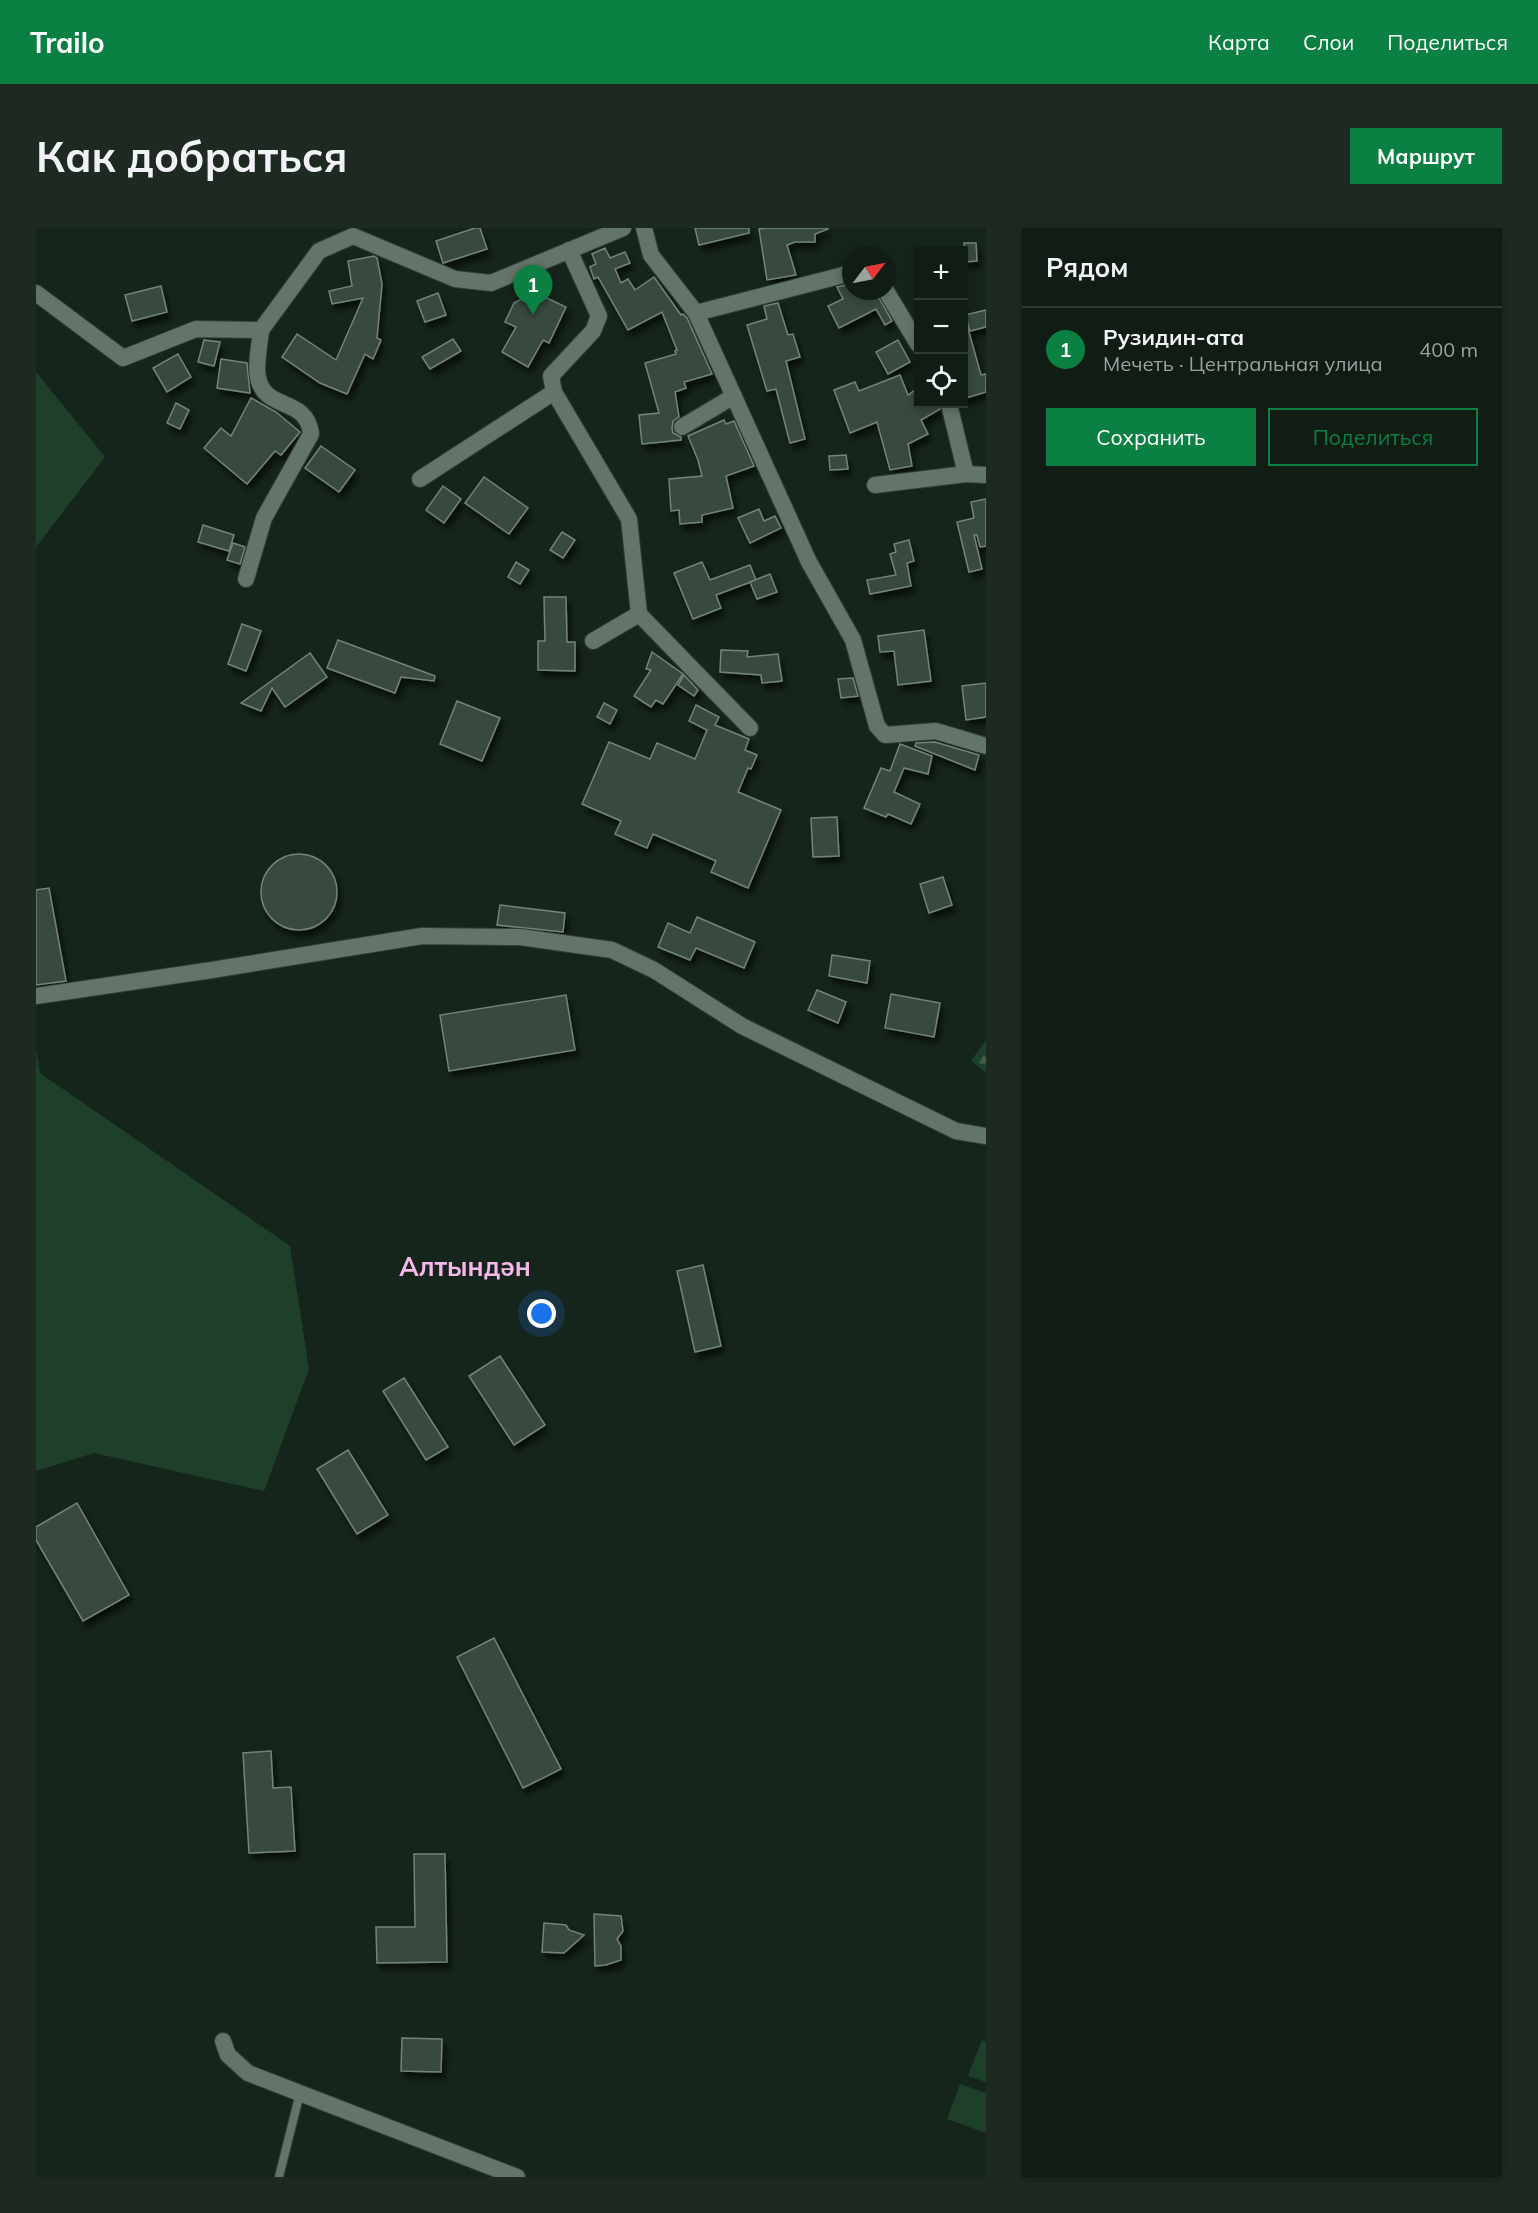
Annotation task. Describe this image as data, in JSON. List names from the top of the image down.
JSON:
{
  "districts": ["Алтындән"],
  "north": "top right",
  "page": {
    "header": "Trailo",
    "nav": ["Карта", "Слои", "Поделиться"],
    "buttons": [
      "Маршрут",
      ["Сохранить", "Поделиться"]
    ],
    "title": "Как добраться",
    "heading": "Рядом",
    "map_buttons": ["+", "−"],
    "pins": "1",
    "list": [
      {
        "mark": "1",
        "name": "Рузидин-ата",
        "note": "Мечеть · Центральная улица",
        "value": "400 m"
      }
    ]
  }
}
